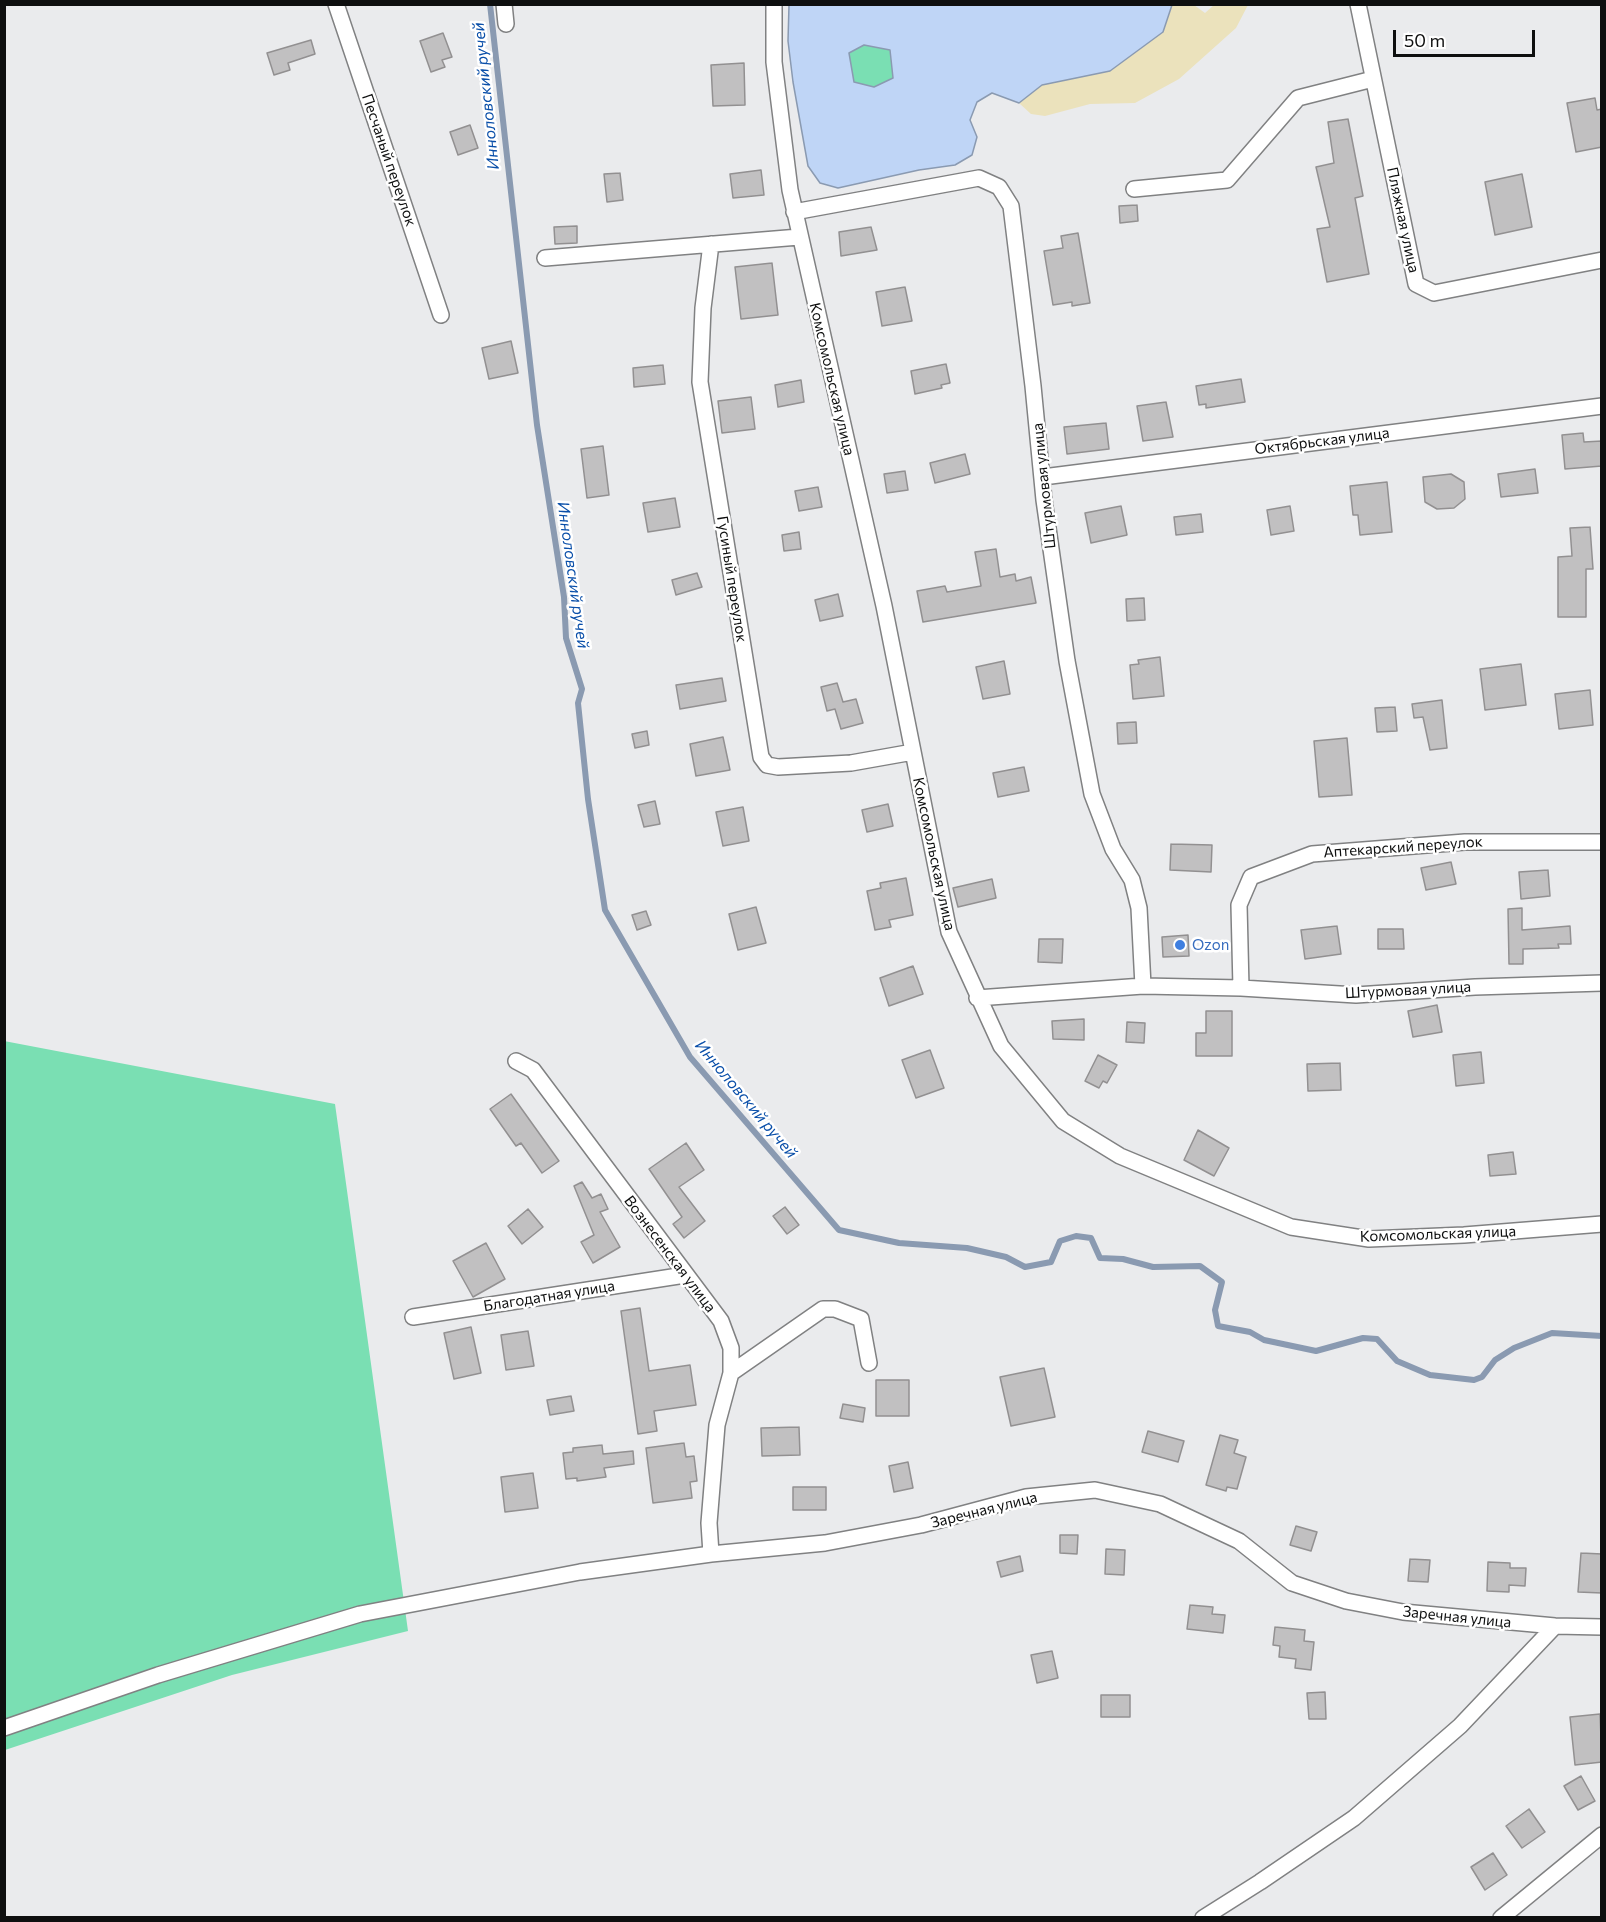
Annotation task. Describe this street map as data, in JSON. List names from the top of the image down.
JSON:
{
  "streets": {
    "street": [
      "Песчаный переулок",
      "Пляжная улица",
      "Комсомольская улица",
      "Октябрьская улица",
      "Штурмовая улица",
      "Гусиный переулок",
      "Аптекарский переулок",
      "Вознесенская улица",
      "Благодатная улица",
      "Заречная улица"
    ]
  },
  "crossings": [
    ["Комсомольская улица", "Штурмовая улица"],
    ["Комсомольская улица", "Гусиный переулок"],
    ["Октябрьская улица", "Штурмовая улица"],
    ["Штурмовая улица", "Аптекарский переулок"],
    ["Вознесенская улица", "Благодатная улица"],
    ["Вознесенская улица", "Заречная улица"]
  ],
  "water": ["Инноловский ручей"],
  "places": ["Ozon"],
  "scale_bar": "50 m"
}
